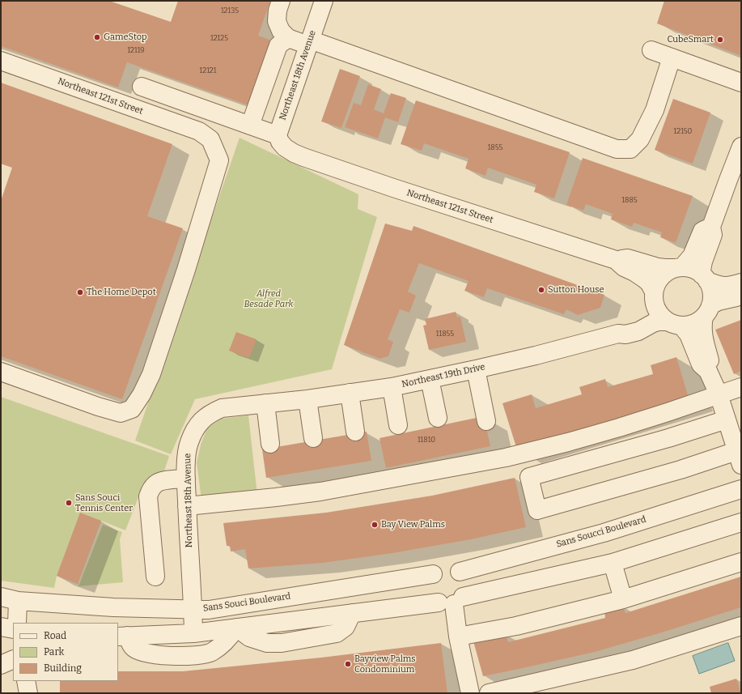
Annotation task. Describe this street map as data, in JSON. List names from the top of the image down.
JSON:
{
  "streets": {
    "street": [
      "Northeast 18th Avenue",
      "Northeast 121st Street",
      "Northeast 19th Drive",
      "Sans Soucci Boulevard",
      "Sans Souci Boulevard"
    ]
  },
  "crossings": [
    ["Northeast 18th Avenue", "Northeast 121st Street"],
    ["Northeast 18th Avenue", "Northeast 19th Drive"],
    ["Northeast 18th Avenue", "Sans Souci Boulevard"],
    ["Northeast 121st Street", "Northeast 19th Drive"],
    ["Sans Soucci Boulevard", "Sans Souci Boulevard"]
  ],
  "parks": ["Alfred Besade Park"],
  "places": [
    "GameStop",
    "CubeSmart",
    "Sutton House",
    "The Home Depot",
    "Sans Souci Tennis Center",
    "Bay View Palms",
    "Bayview Palms Condominium"
  ],
  "house_numbers": [
    "12135",
    "12125",
    "12119",
    "12121",
    "12150",
    "1855",
    "1885",
    "11855",
    "11810"
  ],
  "legend": ["Road", "Park", "Building"]
}
